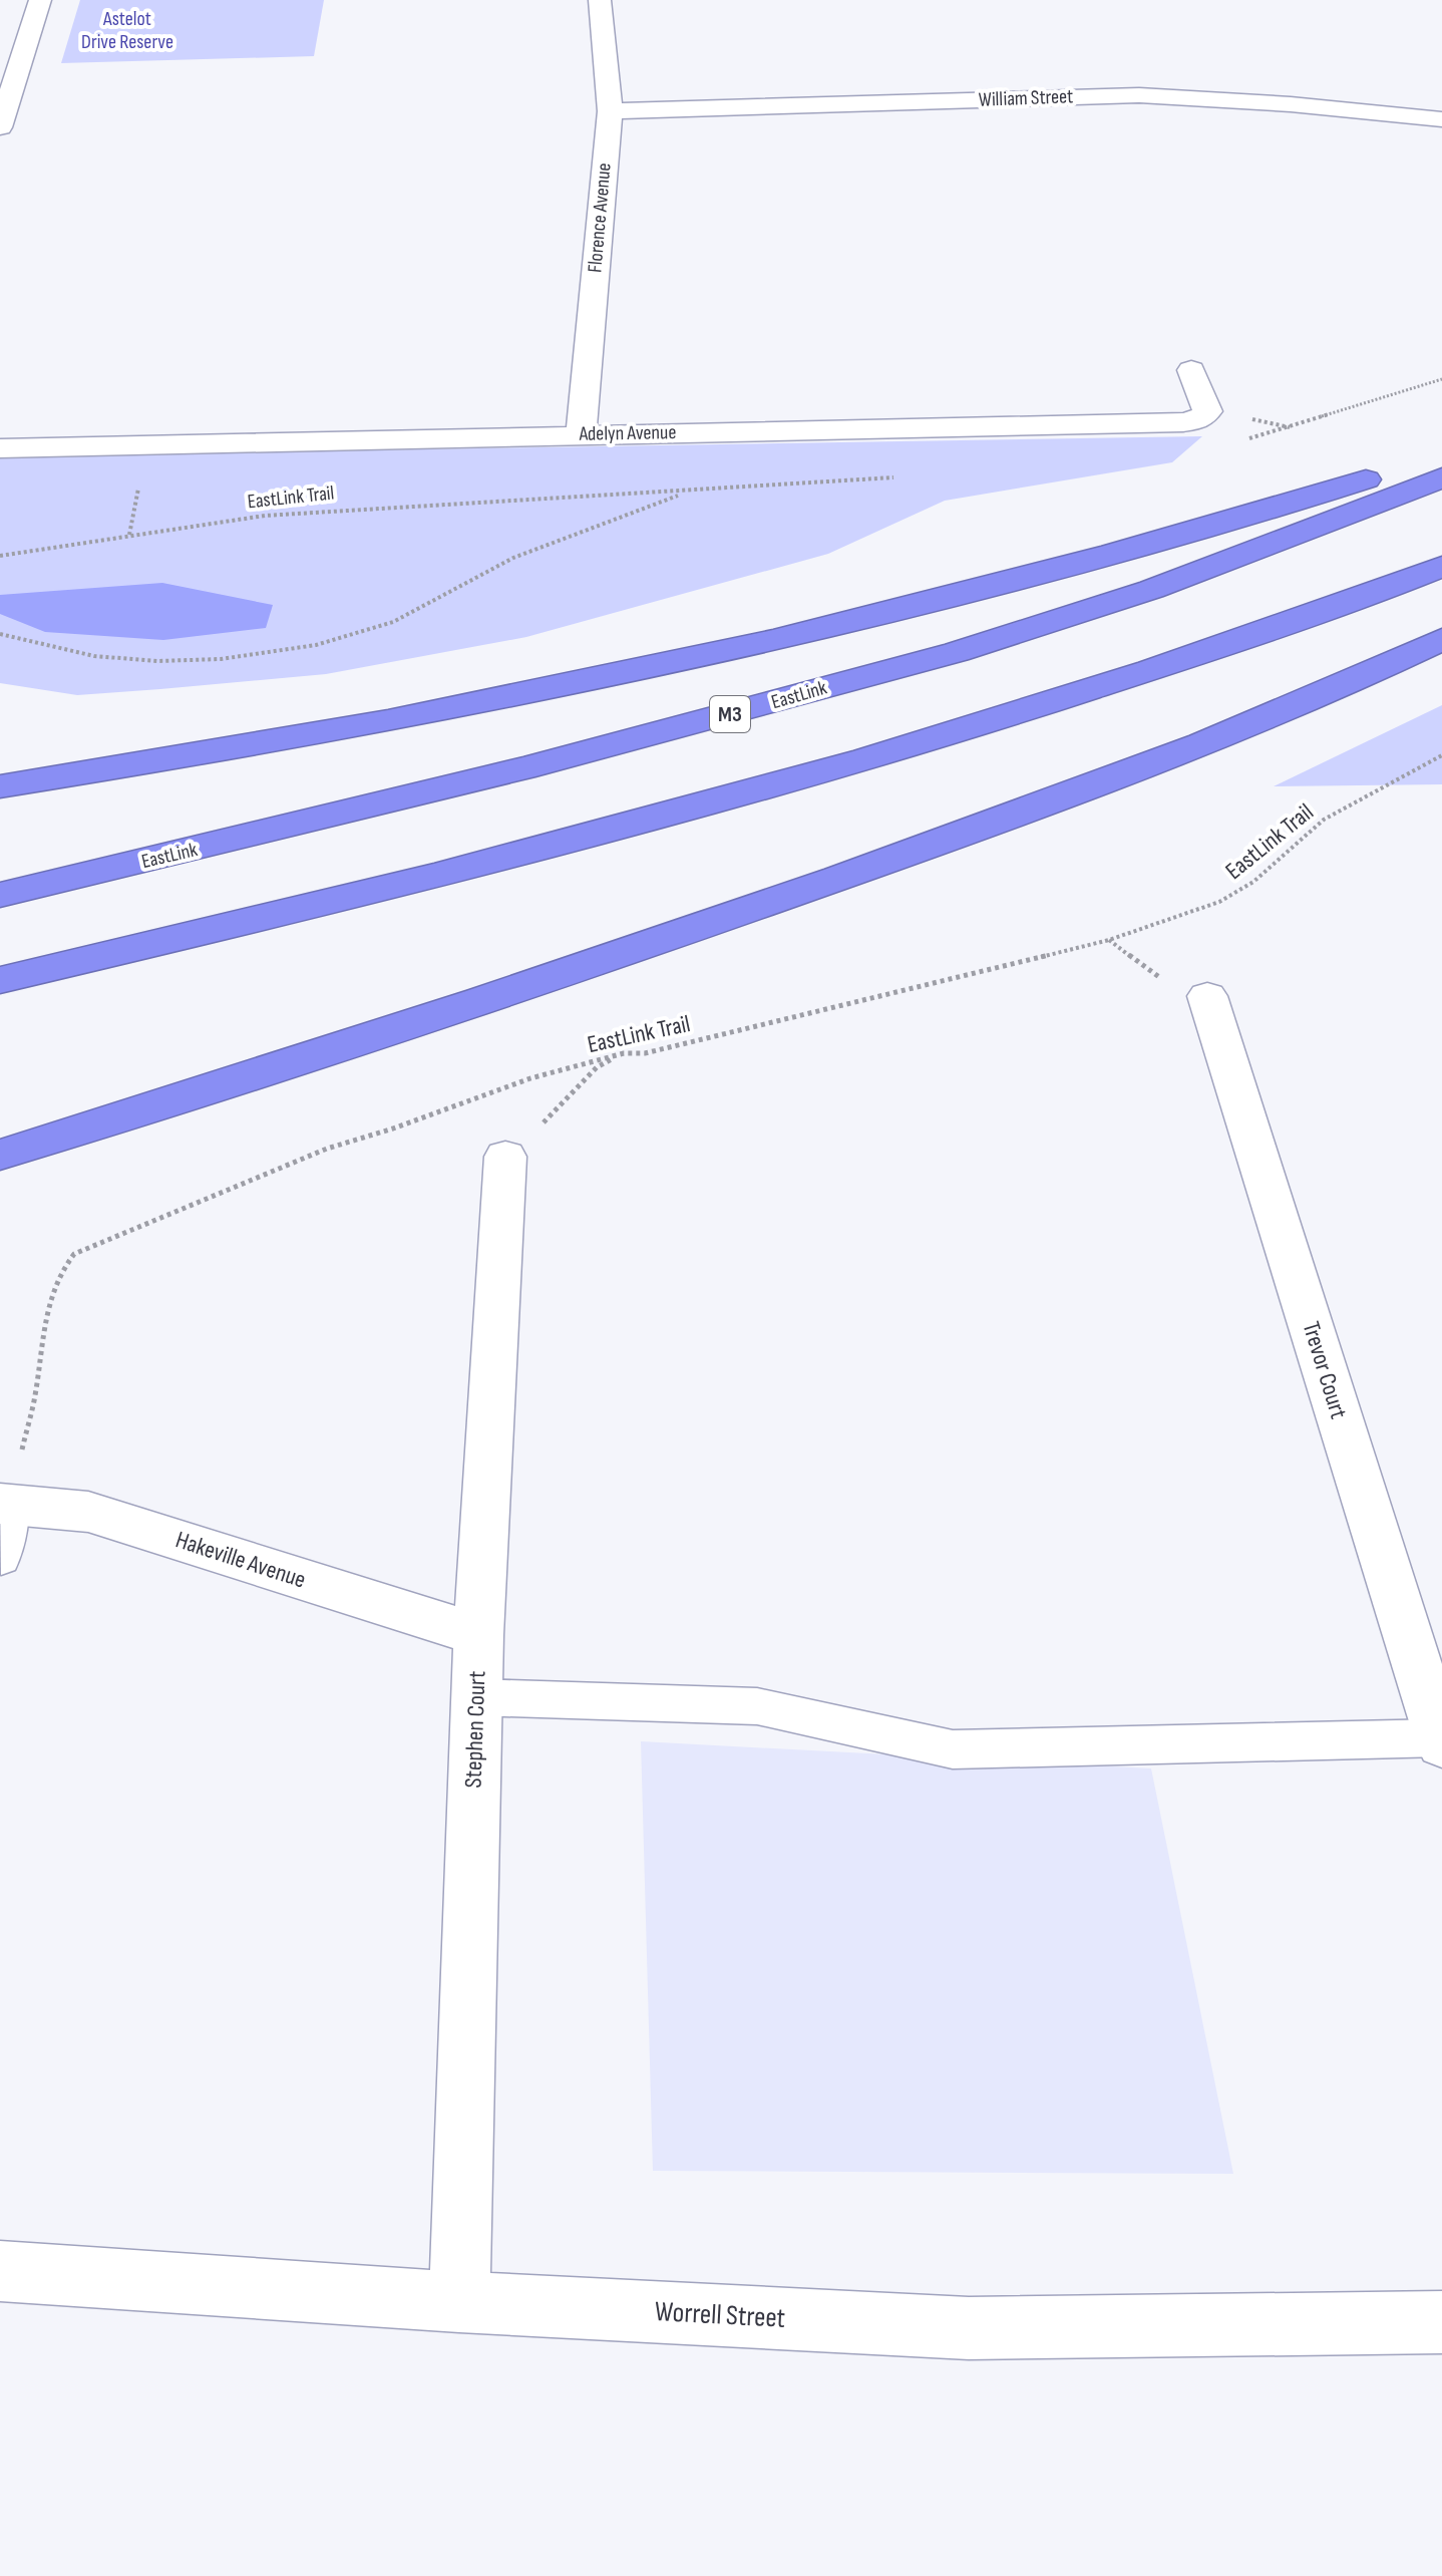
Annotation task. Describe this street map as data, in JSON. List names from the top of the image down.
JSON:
{
  "streets": {
    "highway": ["EastLink", "M3"],
    "street": [
      "William Street",
      "Florence Avenue",
      "Adelyn Avenue",
      "Trevor Court",
      "Hakeville Avenue",
      "Stephen Court",
      "Worrell Street"
    ],
    "path": ["EastLink Trail"]
  },
  "crossings": [
    ["William Street", "Florence Avenue"],
    ["Florence Avenue", "Adelyn Avenue"],
    ["EastLink Trail", "Hakeville Avenue"],
    ["Hakeville Avenue", "Stephen Court"],
    ["Stephen Court", "Worrell Street"]
  ],
  "parks": ["Astelot Drive Reserve"]
}
